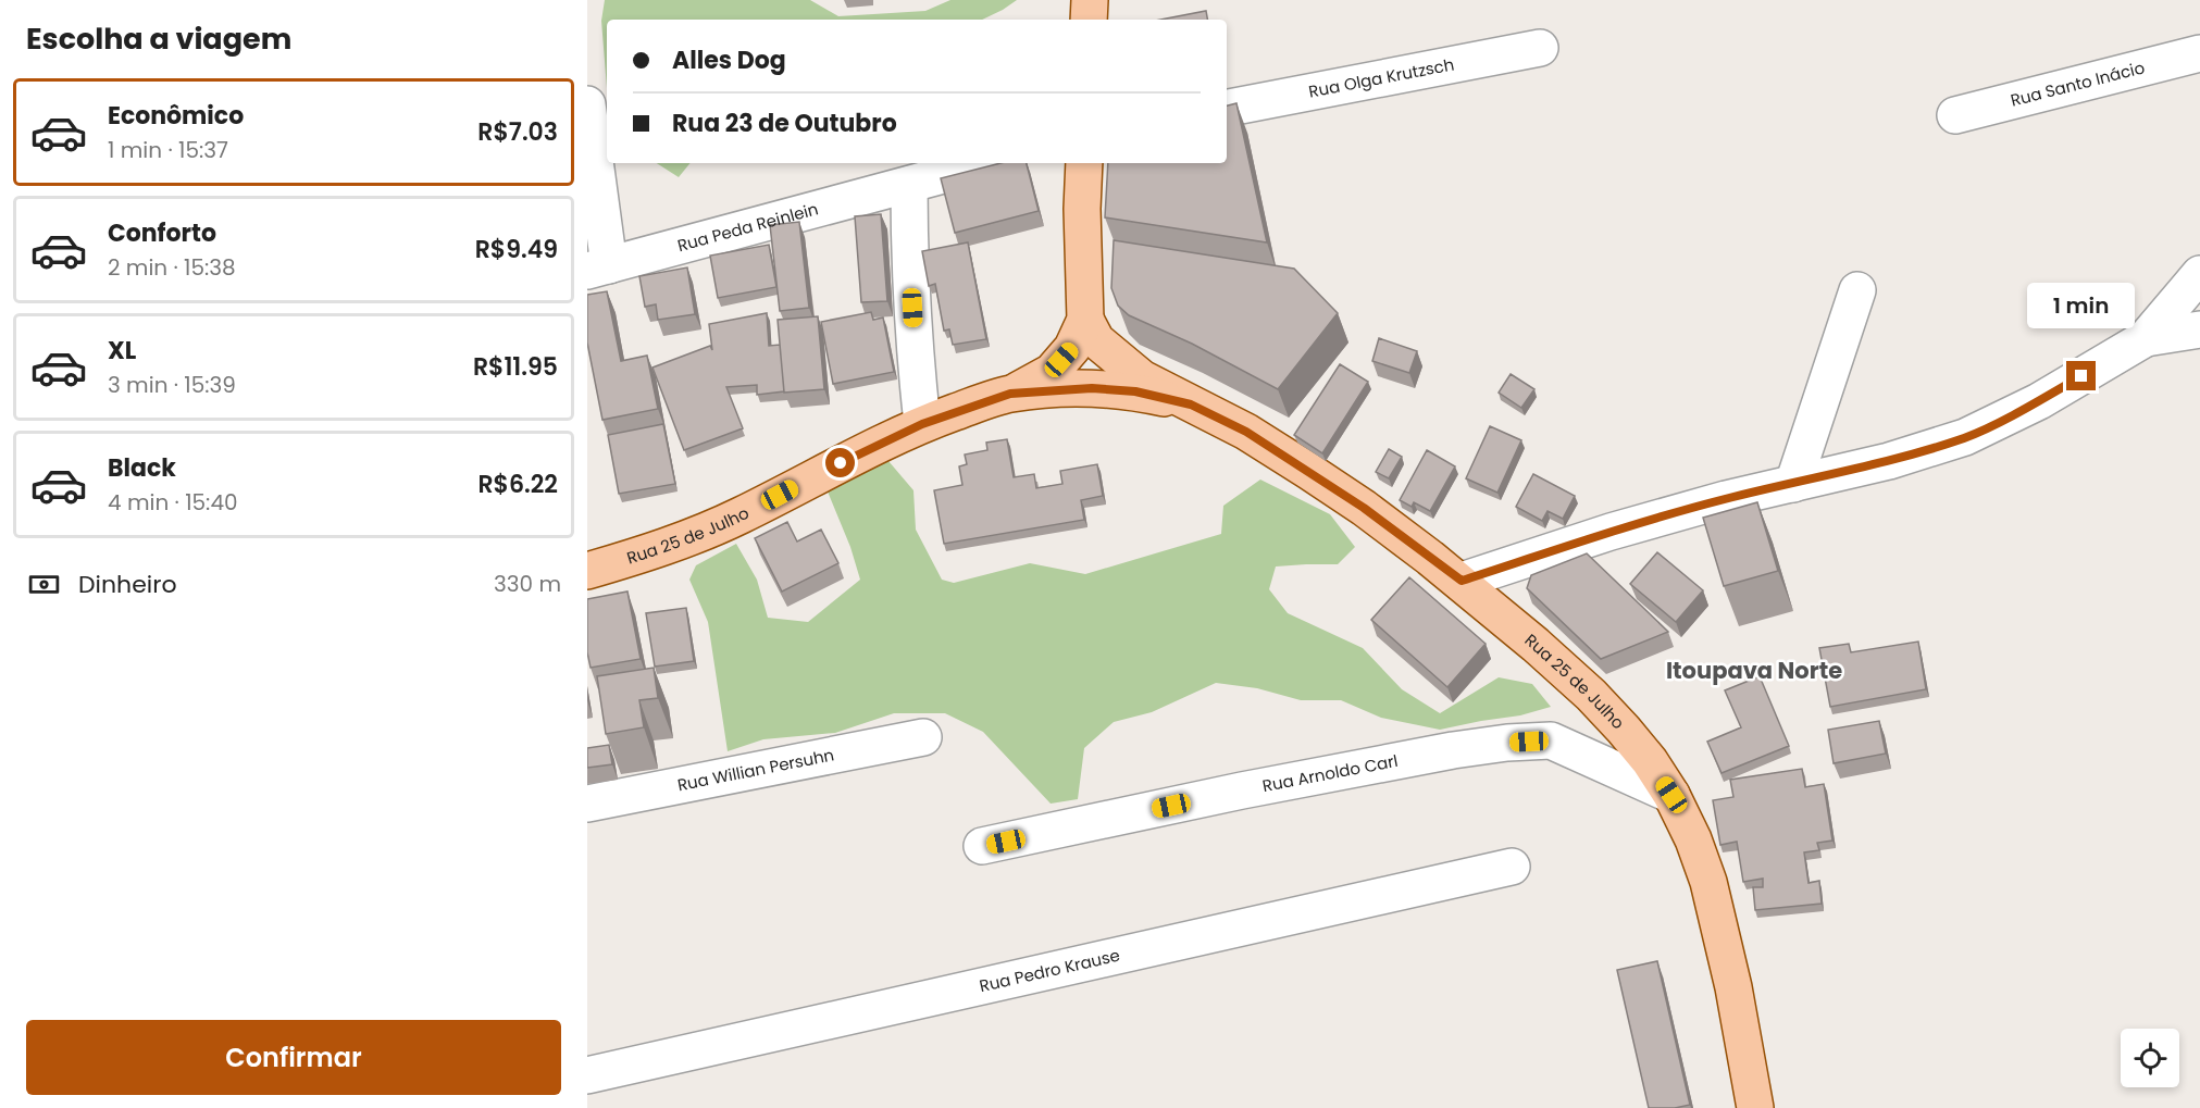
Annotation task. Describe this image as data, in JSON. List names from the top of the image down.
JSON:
{
  "streets": {
    "main road": ["Rua 25 de Julho"],
    "street": [
      "Rua Olga Krutzsch",
      "Rua Santo Inácio",
      "Rua Peda Reinlein",
      "Rua Willian Persuhn",
      "Rua Arnoldo Carl",
      "Rua Pedro Krause"
    ]
  },
  "crossings": [
    ["Rua 25 de Julho", "Rua Arnoldo Carl"]
  ],
  "districts": ["Itoupava Norte"],
  "page": {
    "heading": "Escolha a viagem",
    "banner": ["Alles Dog", "Rua 23 de Outubro"],
    "list": [
      {
        "name": "Econômico",
        "note": "1 min · 15:37",
        "value": "R$7.03"
      },
      {
        "name": "Conforto",
        "note": "2 min · 15:38",
        "value": "R$9.49"
      },
      {
        "name": "XL",
        "note": "3 min · 15:39",
        "value": "R$11.95"
      },
      {
        "name": "Black",
        "note": "4 min · 15:40",
        "value": "R$6.22"
      }
    ],
    "bubble": "1 min",
    "pay": ["Dinheiro", "330 m"],
    "buttons": "Confirmar"
  }
}
